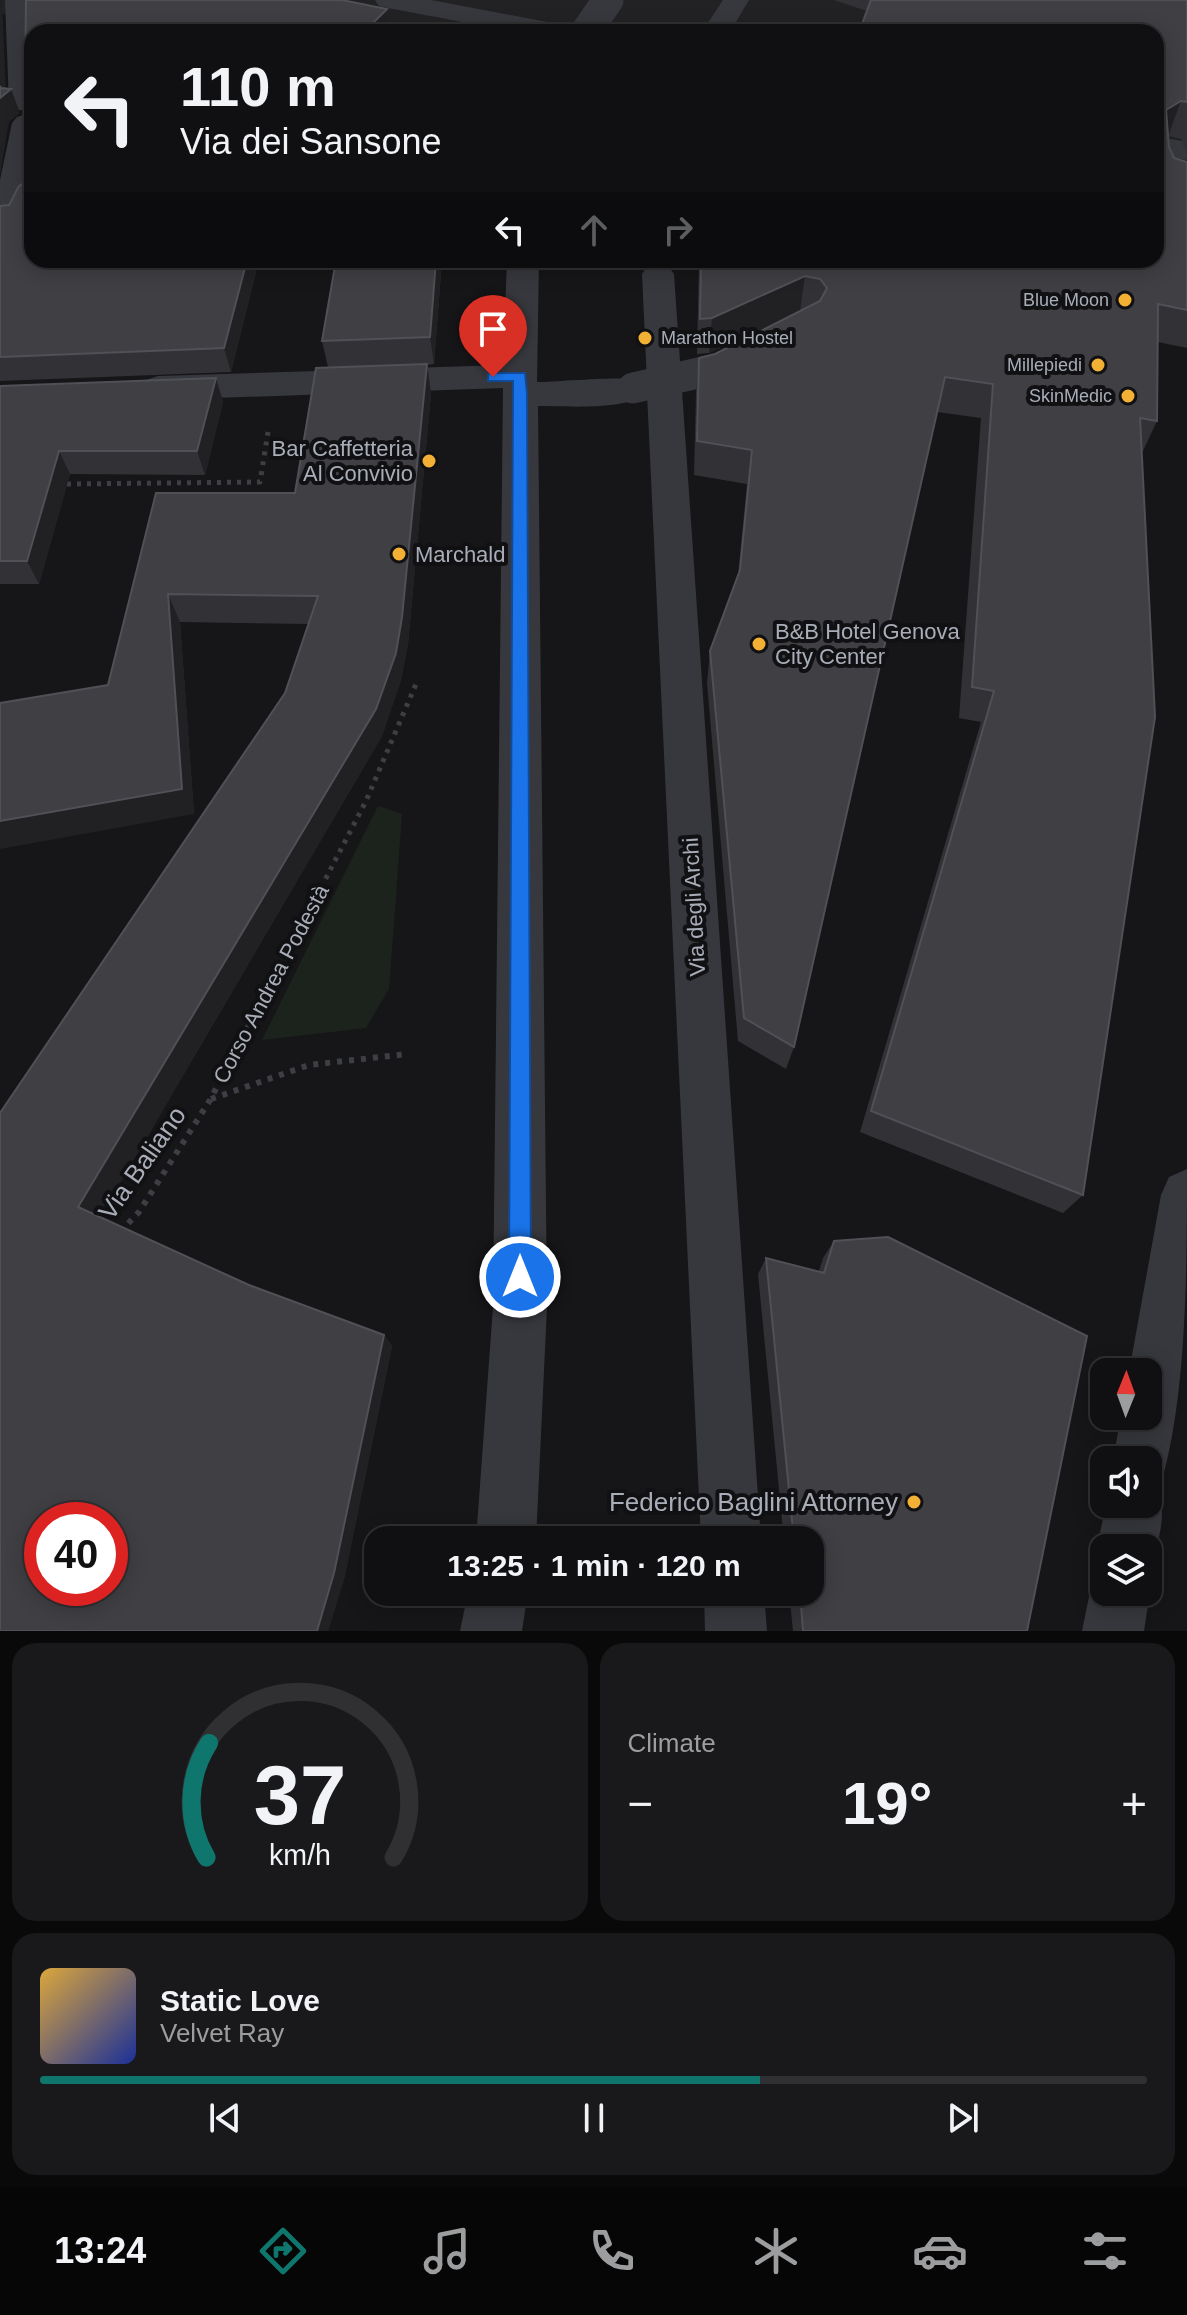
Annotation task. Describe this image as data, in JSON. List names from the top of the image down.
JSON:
{
  "streets": {
    "street": ["Via degli Archi"],
    "path": ["Corso Andrea Podestà", "Via Baliano"]
  },
  "crossings": [
    ["Corso Andrea Podestà", "Via Baliano"]
  ],
  "places": [
    "Blue Moon",
    "Marathon Hostel",
    "Millepiedi",
    "SkinMedic",
    "Bar Caffetteria Al Convivio",
    "Marchald",
    "B&B Hotel Genova City Center",
    "Federico Baglini Attorney"
  ],
  "north": "top",
  "page": {
    "turn": ["110 m", "Via dei Sansone"],
    "limit": "40",
    "trip": "13:25 · 1 min · 120 m",
    "tile": "Climate",
    "heat": ["−", "19°", "+"],
    "song": ["Static Love", "Velvet Ray"],
    "tabs": "13:24",
    "gauge": ["37", "km/h"]
  }
}
